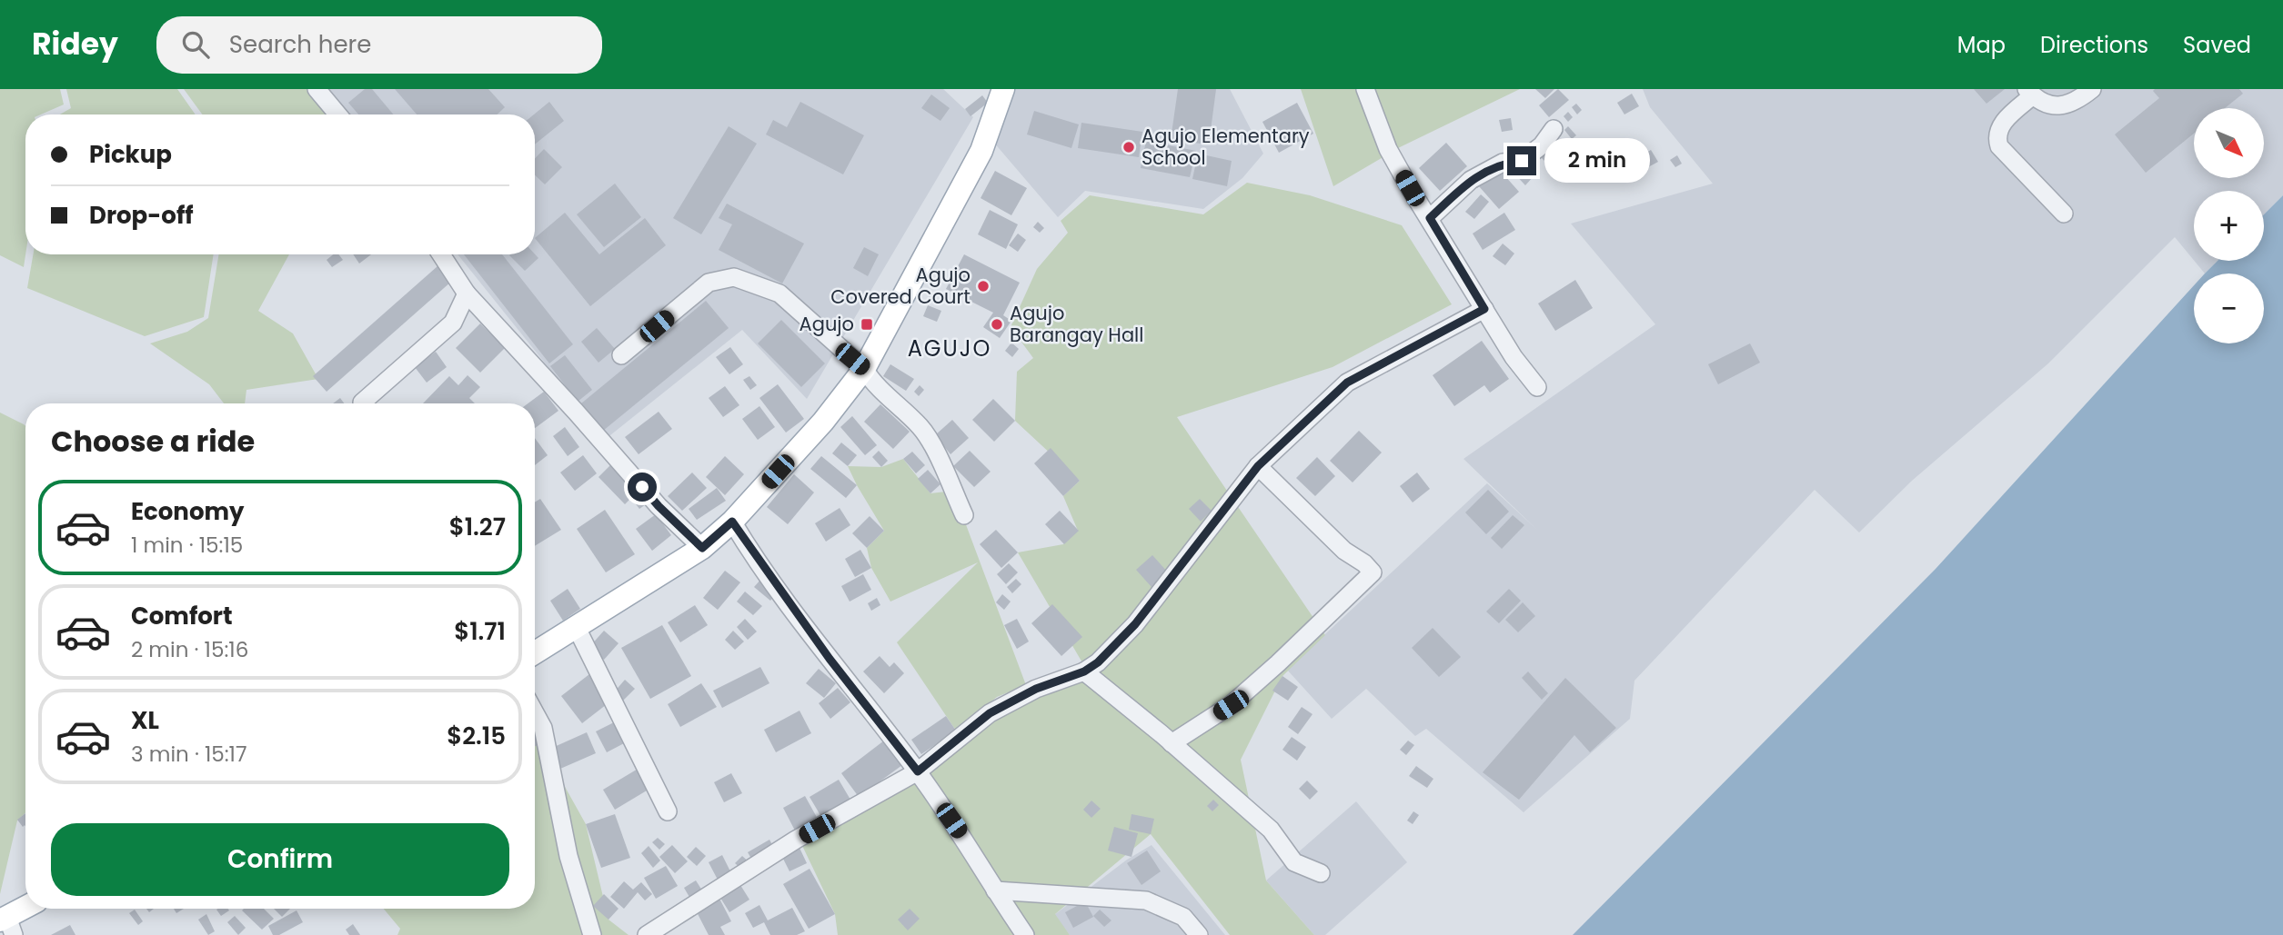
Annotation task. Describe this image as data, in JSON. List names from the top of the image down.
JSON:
{
  "districts": ["AGUJO"],
  "places": {
    "other": ["Agujo Elementary School", "Agujo Covered Court", "Agujo Barangay Hall"],
    "transit": ["Agujo"]
  },
  "north": "bottom right",
  "page": {
    "header": "Ridey",
    "search": "Search here",
    "nav": ["Map", "Directions", "Saved"],
    "map_buttons": ["+", "−"],
    "banner": ["Pickup", "Drop-off"],
    "bubble": "2 min",
    "heading": "Choose a ride",
    "list": [
      {
        "name": "Economy",
        "note": "1 min · 15:15",
        "value": "$1.27"
      },
      {
        "name": "Comfort",
        "note": "2 min · 15:16",
        "value": "$1.71"
      },
      {
        "name": "XL",
        "note": "3 min · 15:17",
        "value": "$2.15"
      }
    ],
    "buttons": "Confirm"
  }
}
